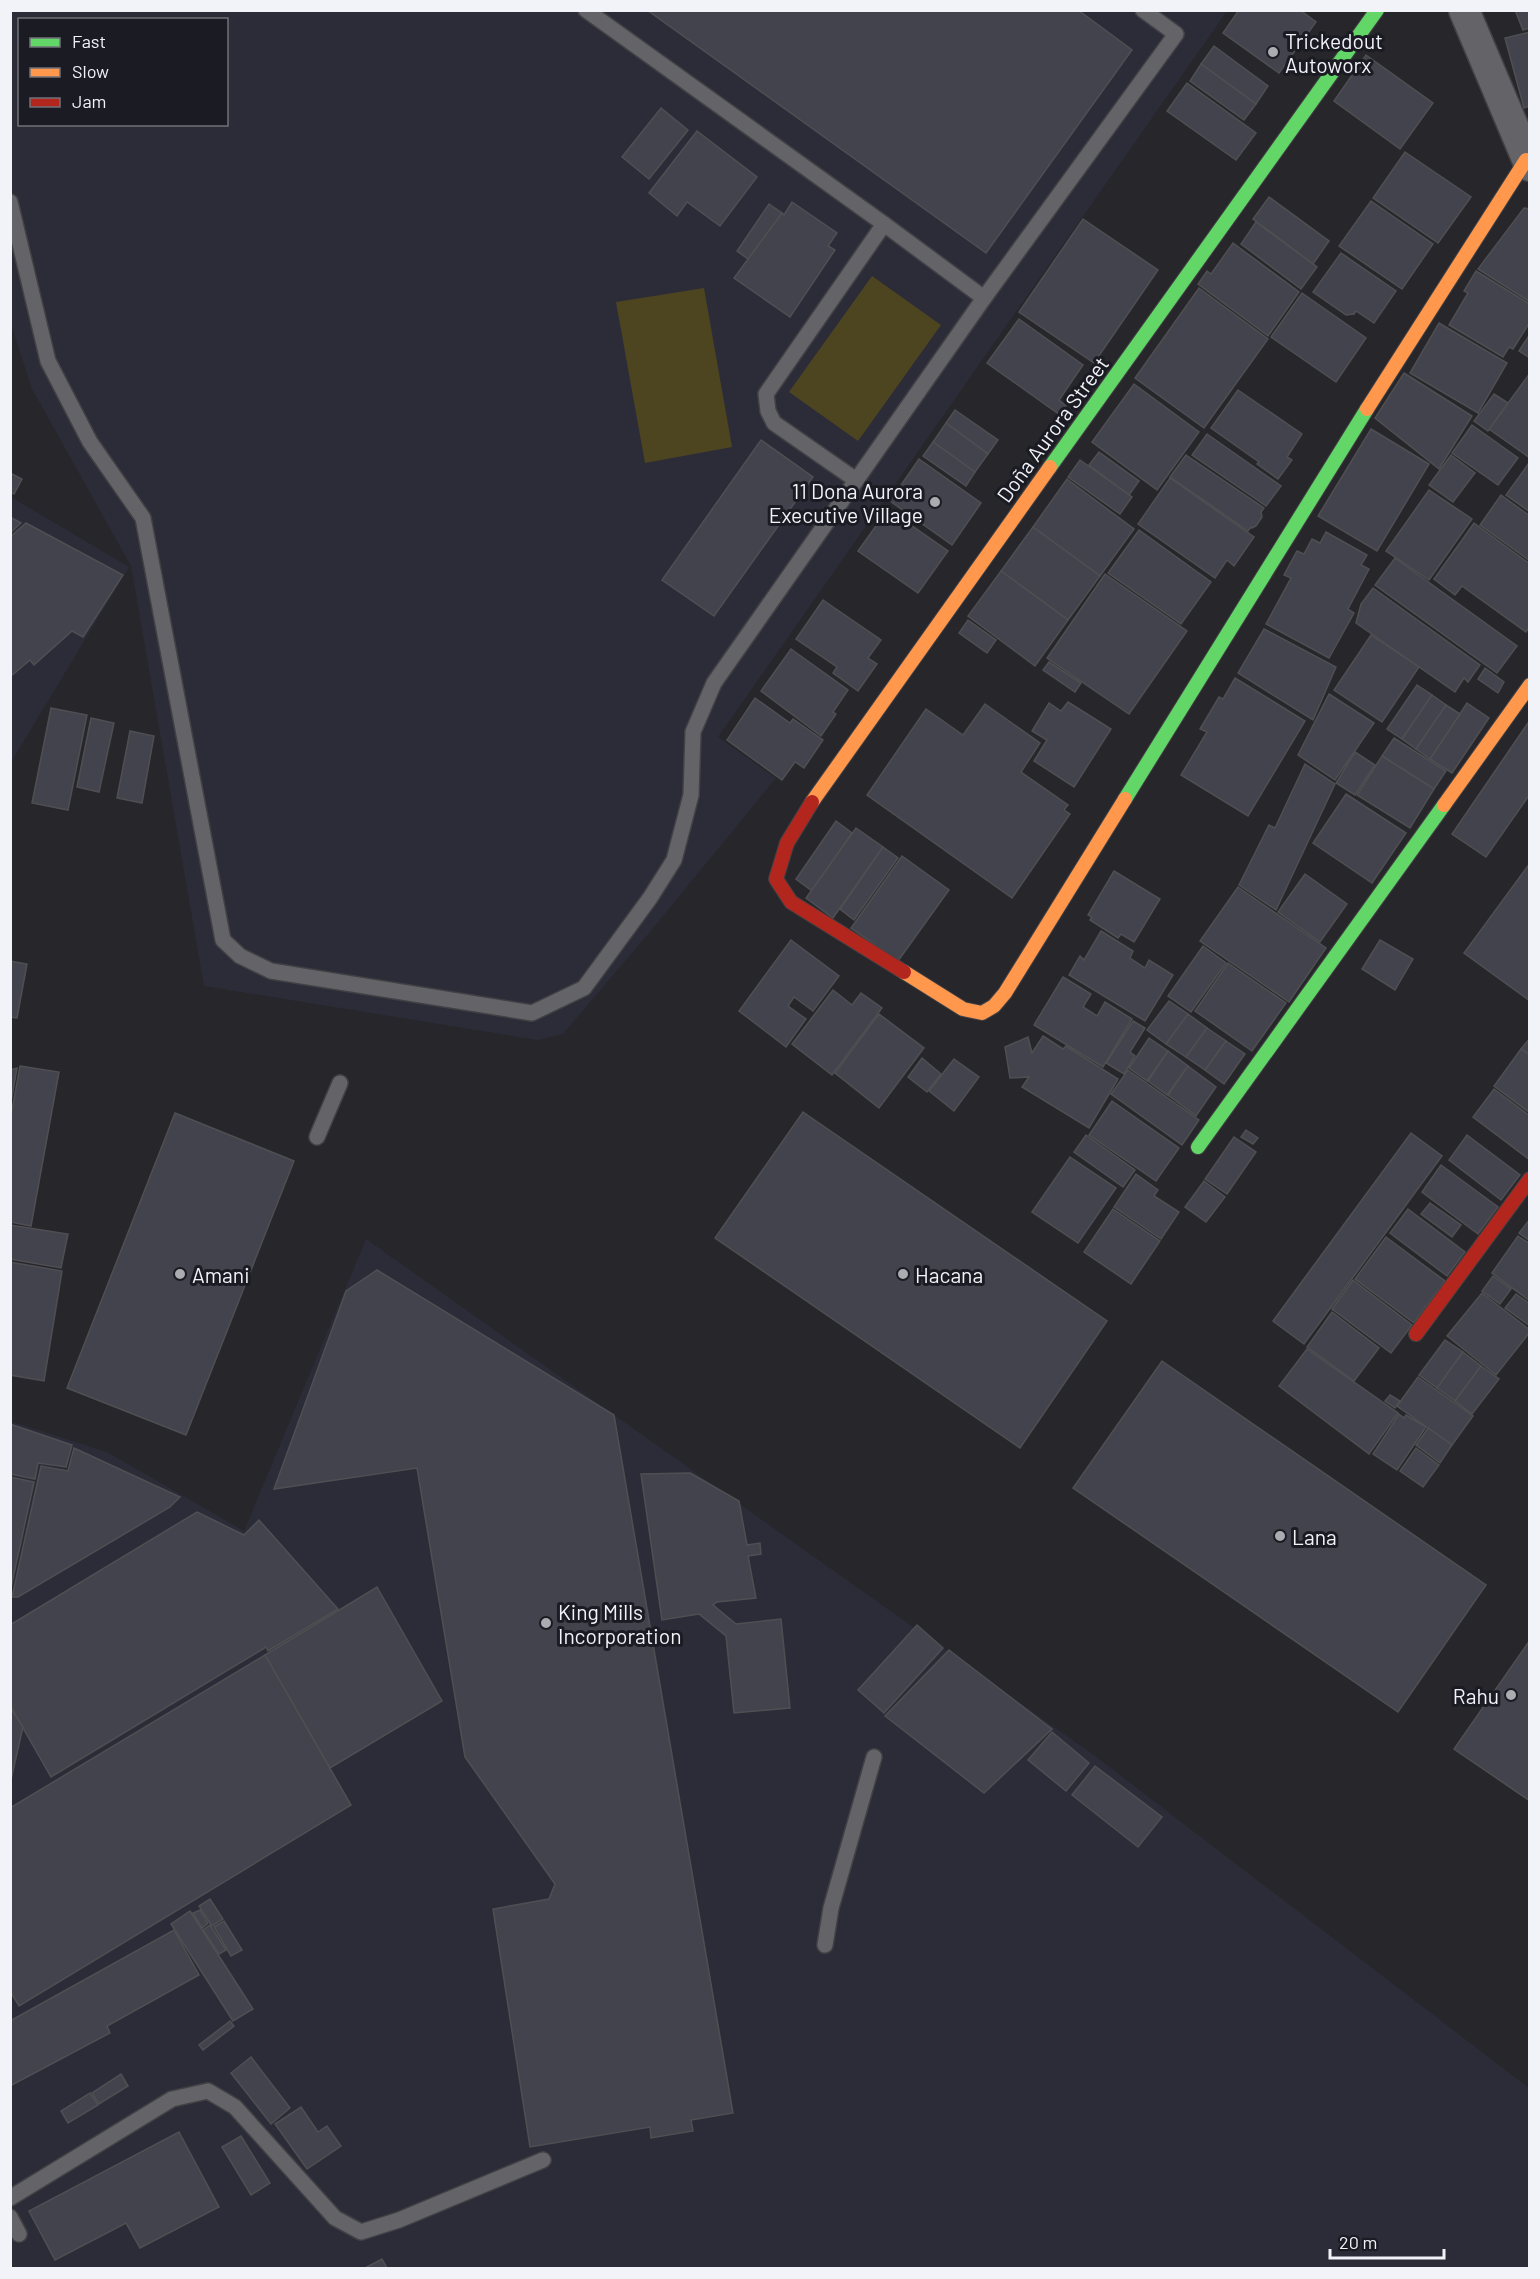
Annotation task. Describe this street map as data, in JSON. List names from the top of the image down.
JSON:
{
  "streets": {
    "street": ["Doña Aurora Street"]
  },
  "places": [
    "Trickedout Autoworx",
    "11 Dona Aurora Executive Village",
    "Amani",
    "Hacana",
    "Lana",
    "King Mills Incorporation",
    "Rahu"
  ],
  "legend": ["Fast", "Slow", "Jam"],
  "scale_bar": "20 m"
}
